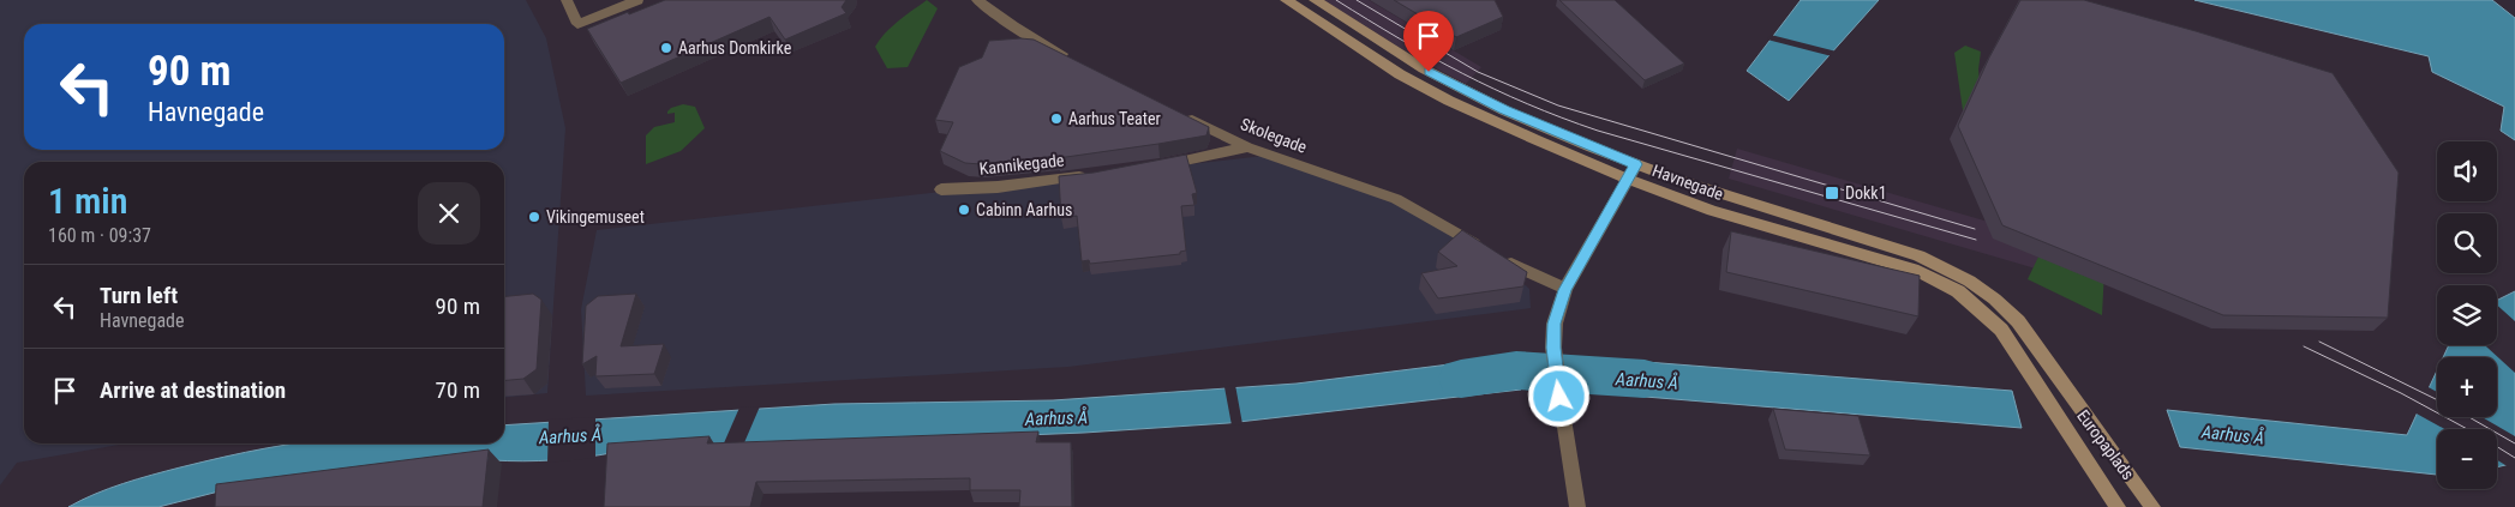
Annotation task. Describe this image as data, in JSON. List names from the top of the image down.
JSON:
{
  "streets": {
    "street": [
      "Skolegade",
      "Kannikegade",
      "Havnegade",
      "Europaplads"
    ]
  },
  "crossings": [
    ["Havnegade", "Europaplads"]
  ],
  "water": ["Aarhus Å"],
  "places": {
    "other": [
      "Aarhus Domkirke",
      "Aarhus Teater",
      "Cabinn Aarhus",
      "Vikingemuseet"
    ],
    "transit": ["Dokk1"]
  },
  "page": {
    "turn": ["90 m", "Havnegade"],
    "map_buttons": ["+", "−"],
    "heading": ["1 min", "160 m · 09:37"],
    "list": [
      {
        "name": "Turn left",
        "note": "Havnegade",
        "value": "90 m"
      },
      {
        "name": "Arrive at destination",
        "value": "70 m"
      }
    ]
  }
}
